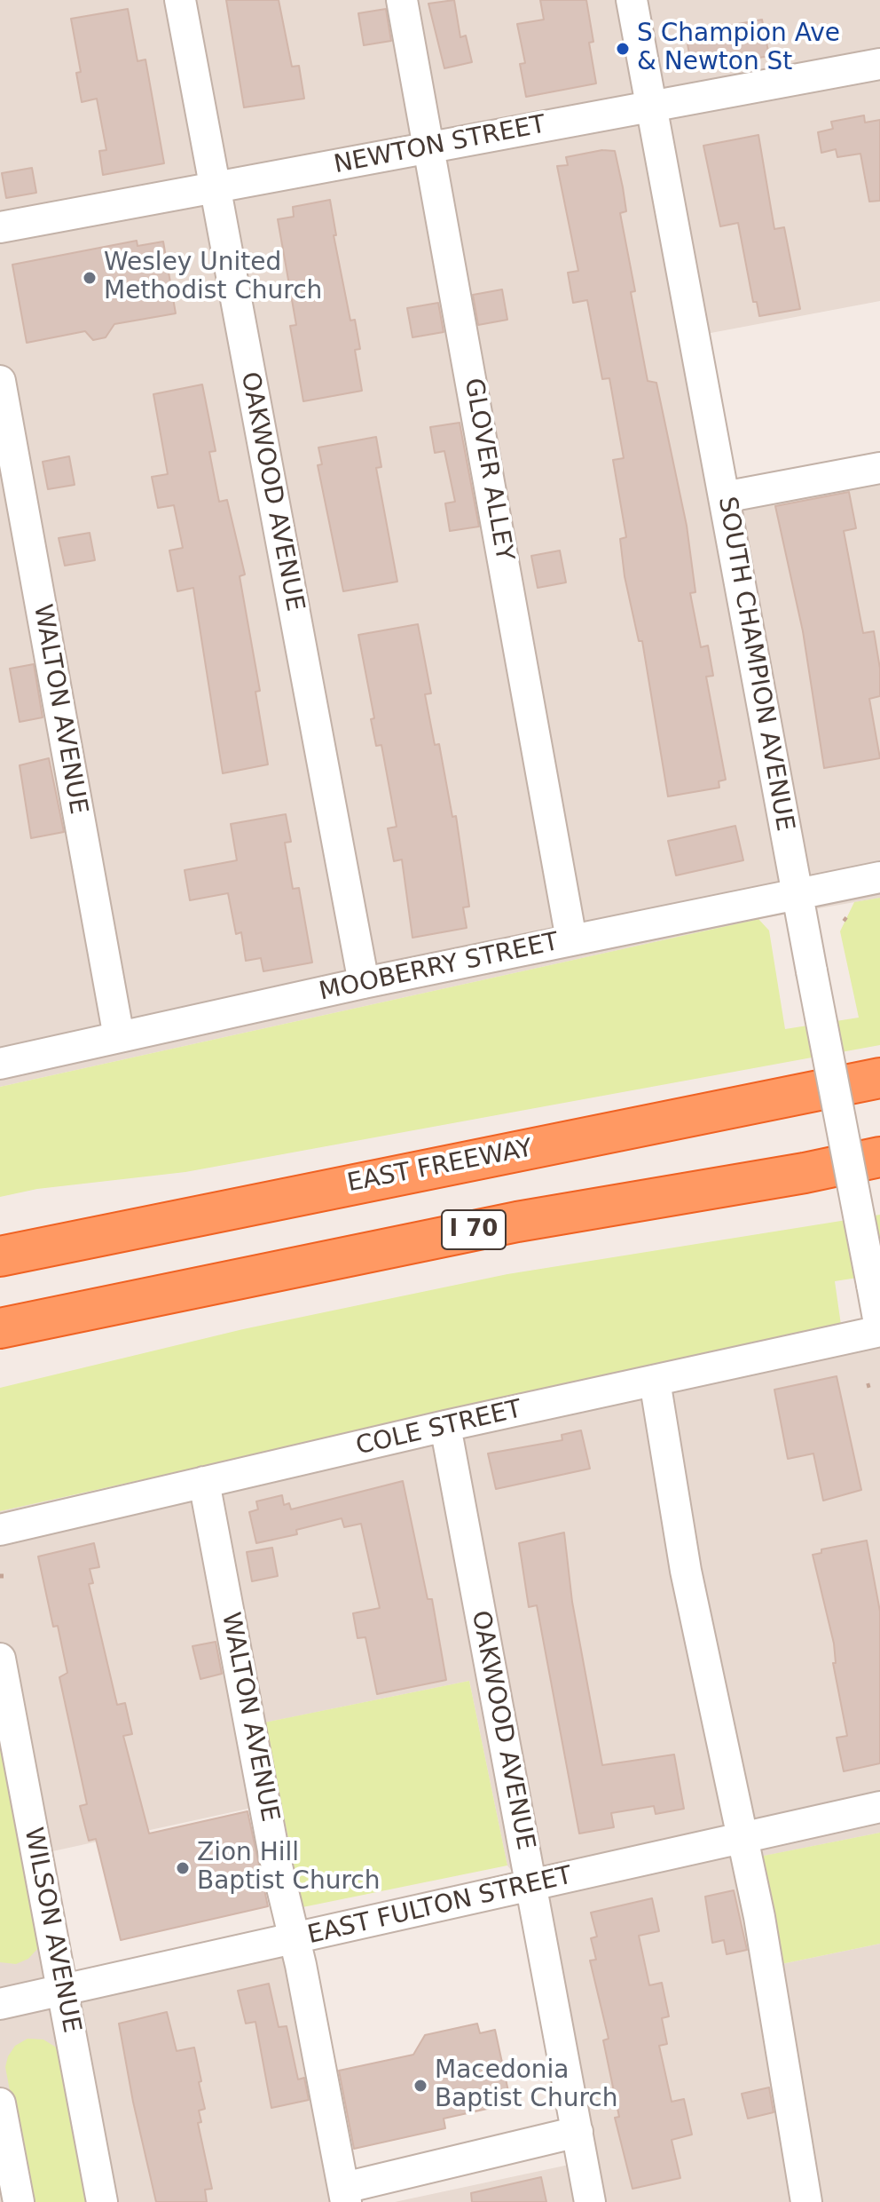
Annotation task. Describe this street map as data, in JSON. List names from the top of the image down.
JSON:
{
  "streets": {
    "highway": ["EAST FREEWAY", "I 70"],
    "street": [
      "NEWTON STREET",
      "GLOVER ALLEY",
      "OAKWOOD AVENUE",
      "SOUTH CHAMPION AVENUE",
      "WALTON AVENUE",
      "MOOBERRY STREET",
      "COLE STREET",
      "EAST FULTON STREET",
      "WILSON AVENUE"
    ]
  },
  "crossings": [
    ["NEWTON STREET", "GLOVER ALLEY"],
    ["NEWTON STREET", "OAKWOOD AVENUE"],
    ["NEWTON STREET", "SOUTH CHAMPION AVENUE"],
    ["GLOVER ALLEY", "MOOBERRY STREET"],
    ["OAKWOOD AVENUE", "MOOBERRY STREET"],
    ["OAKWOOD AVENUE", "COLE STREET"],
    ["OAKWOOD AVENUE", "EAST FULTON STREET"],
    ["SOUTH CHAMPION AVENUE", "MOOBERRY STREET"],
    ["SOUTH CHAMPION AVENUE", "COLE STREET"],
    ["WALTON AVENUE", "MOOBERRY STREET"],
    ["WALTON AVENUE", "COLE STREET"],
    ["WALTON AVENUE", "EAST FULTON STREET"],
    ["EAST FULTON STREET", "WILSON AVENUE"]
  ],
  "places": [
    "S Champion Ave & Newton St",
    "Wesley United Methodist Church",
    "Zion Hill Baptist Church",
    "Macedonia Baptist Church"
  ]
}
